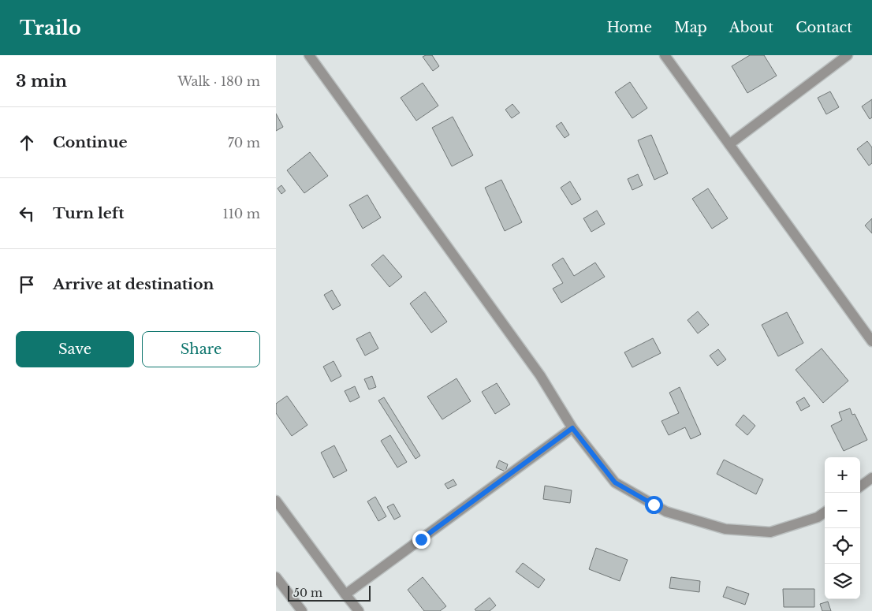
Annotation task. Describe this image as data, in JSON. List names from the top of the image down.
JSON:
{
  "scale_bar": "50 m",
  "page": {
    "header": "Trailo",
    "nav": [
      "Home",
      "Map",
      "About",
      "Contact"
    ],
    "heading": ["3 min", "Walk · 180 m"],
    "list": [
      ["Continue", "70 m"],
      ["Turn left", "110 m"],
      "Arrive at destination"
    ],
    "buttons": ["Save", "Share"],
    "map_buttons": ["+", "−"],
    "scale": "50 m"
  }
}
